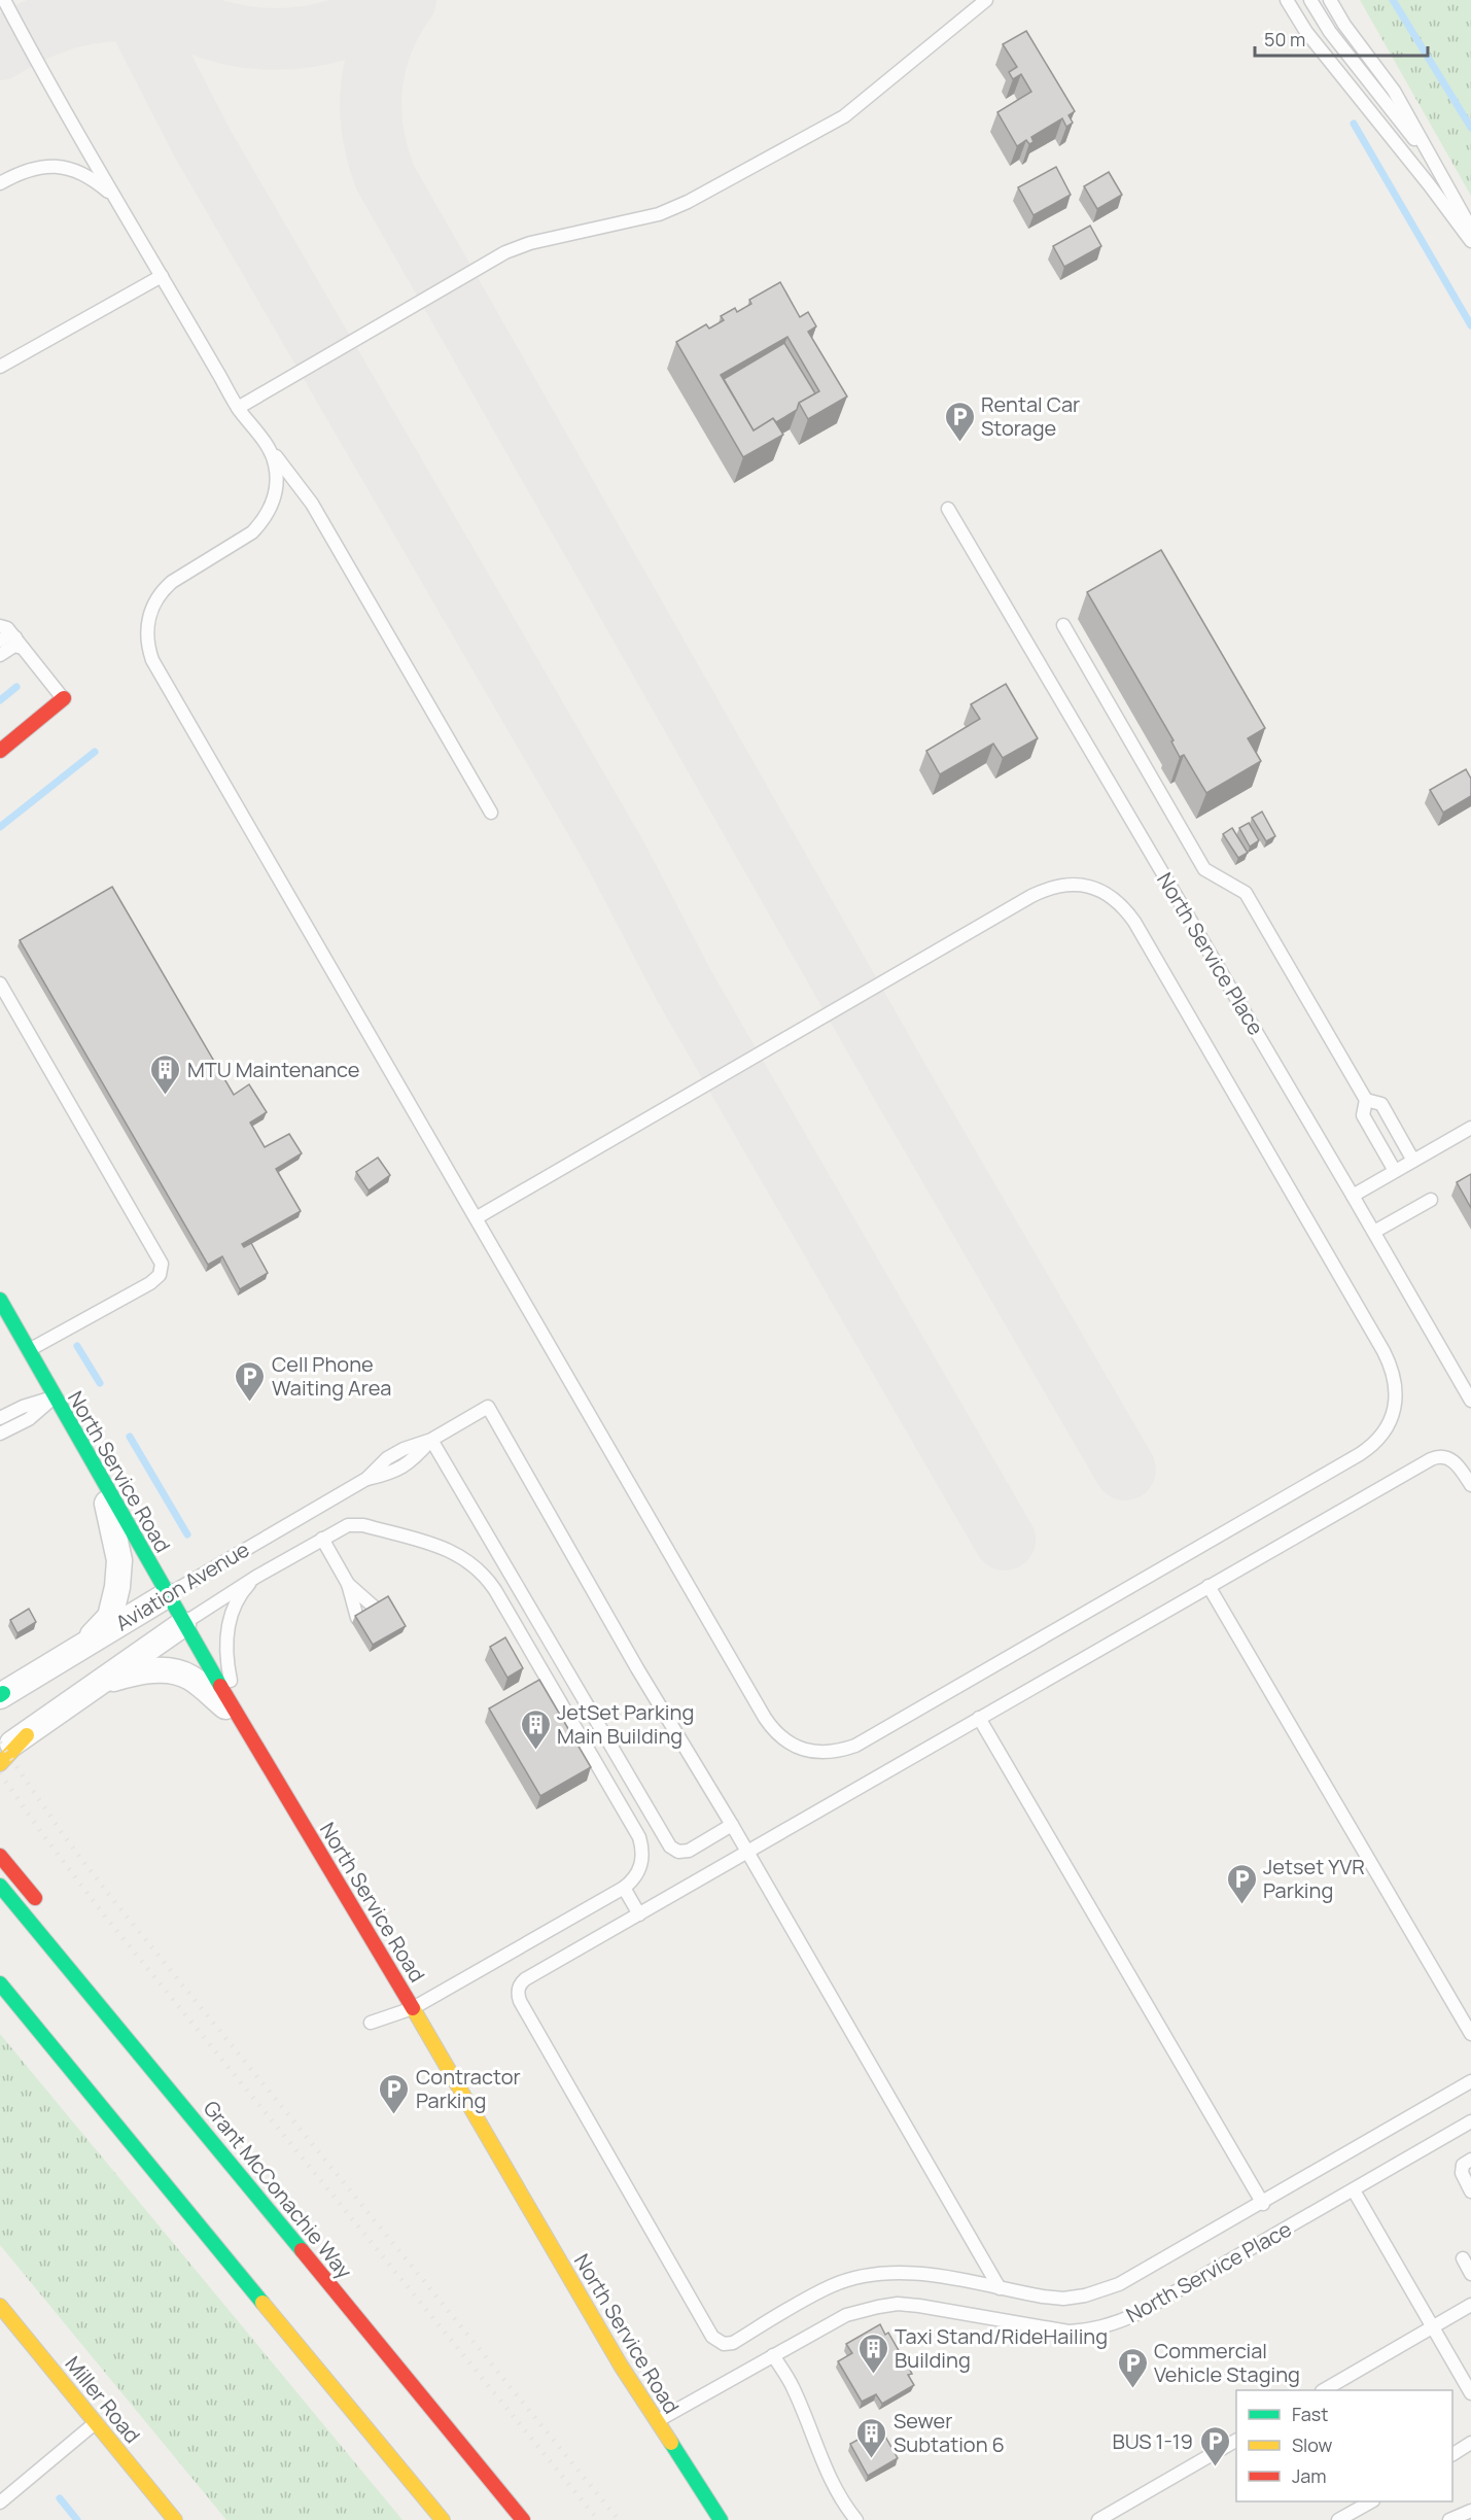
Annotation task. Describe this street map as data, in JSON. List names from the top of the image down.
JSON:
{
  "streets": {
    "street": [
      "North Service Road",
      "Aviation Avenue",
      "Grant McConachie Way",
      "Miller Road"
    ],
    "lane": ["North Service Place"]
  },
  "crossings": [
    ["North Service Place", "North Service Road"],
    ["North Service Road", "Aviation Avenue"]
  ],
  "places": {
    "parking": [
      "Rental Car Storage",
      "Cell Phone Waiting Area",
      "Jetset YVR Parking",
      "Contractor Parking",
      "Commercial Vehicle Staging",
      "BUS 1-19"
    ],
    "building": [
      "MTU Maintenance",
      "JetSet Parking Main Building",
      "Taxi Stand/RideHailing Building",
      "Sewer Subtation 6"
    ]
  },
  "legend": ["Fast", "Slow", "Jam"],
  "scale_bar": "50 m"
}
